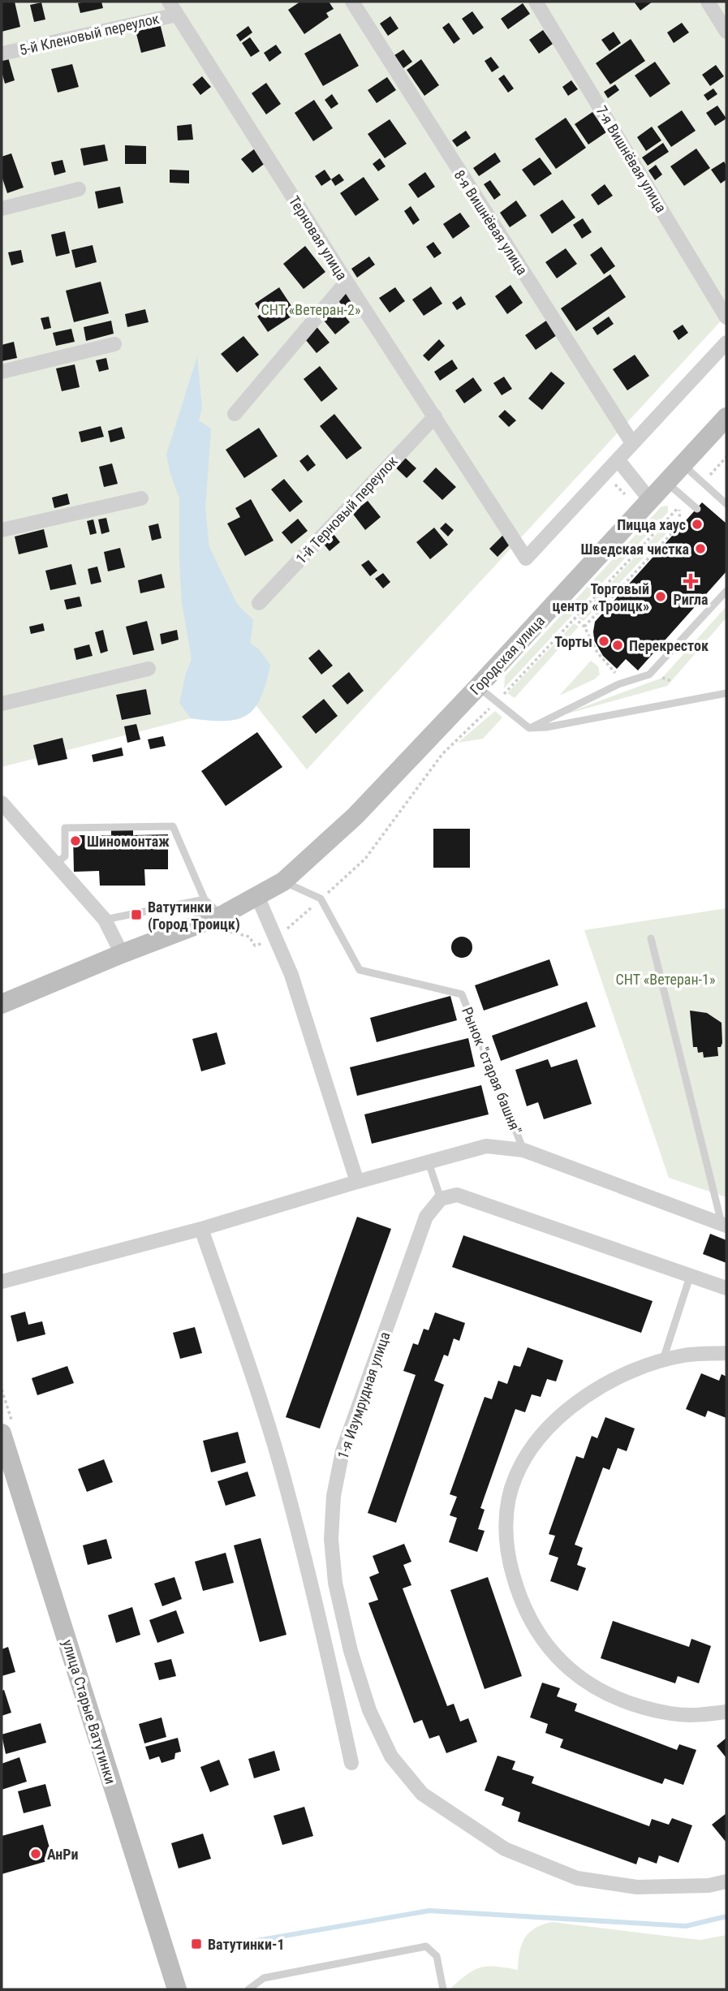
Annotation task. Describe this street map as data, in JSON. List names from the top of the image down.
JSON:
{
  "streets": {
    "main road": ["Городская улица", "улица Старые Ватутинки"],
    "street": [
      "5-й Кленовый переулок",
      "7-я Вишнёвая улица",
      "8-я Вишнёвая улица",
      "Терновая улица",
      "1-й Терновый переулок",
      "1-я Изумрудная улица"
    ],
    "lane": ["Рынок \"старая башня\""]
  },
  "crossings": [
    ["5-й Кленовый переулок", "Терновая улица"],
    ["Терновая улица", "1-й Терновый переулок"]
  ],
  "parks": ["СНТ «Ветеран-2»", "СНТ «Ветеран-1»"],
  "places": {
    "other": [
      "Пицца хаус",
      "Шведская чистка",
      "Торговый центр «Троицк»",
      "Торты",
      "Перекресток",
      "Шиномонтаж",
      "АнРи"
    ],
    "health": ["Ригла"],
    "transit": ["Ватутинки (Город Троицк)", "Ватутинки-1"]
  }
}
